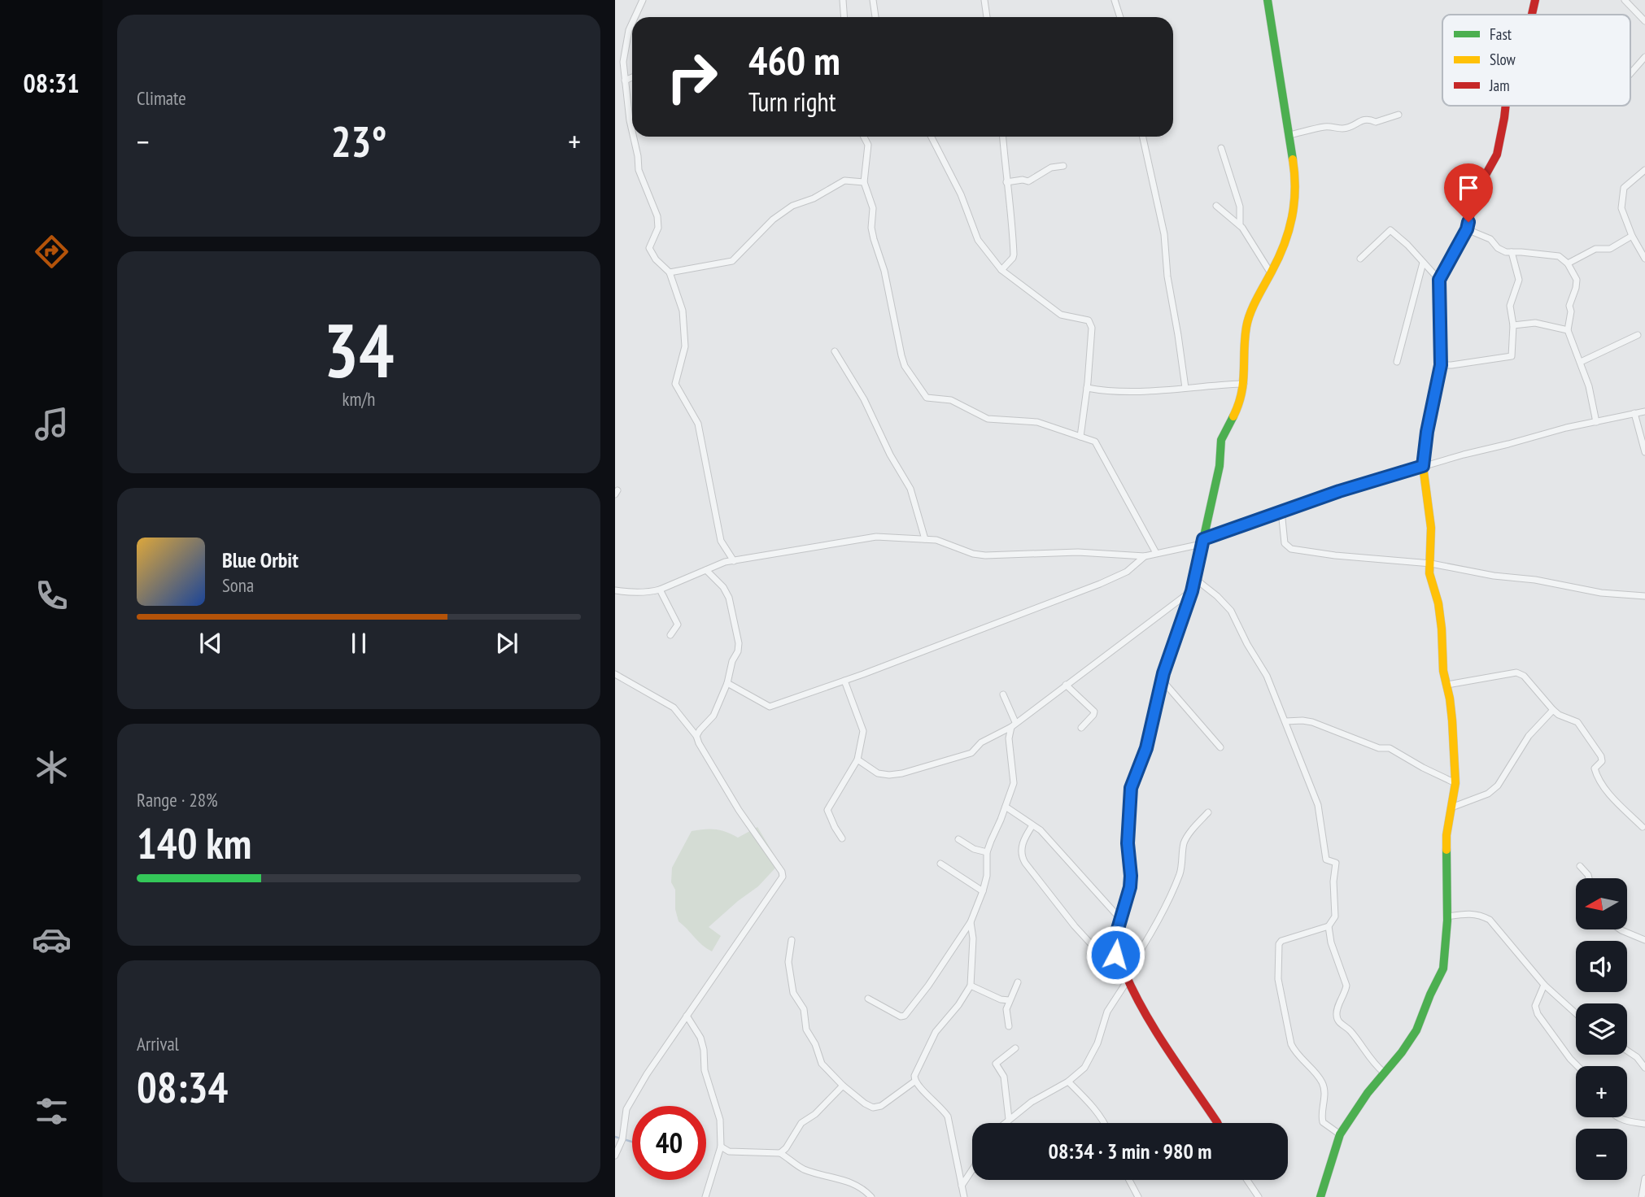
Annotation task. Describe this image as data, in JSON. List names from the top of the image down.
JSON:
{
  "legend": ["Fast", "Slow", "Jam"],
  "north": "left",
  "page": {
    "tabs": "08:31",
    "tile": [
      "Climate",
      ["34", "km/h"],
      ["Range · 28%", "140 km"],
      ["Arrival", "08:34"]
    ],
    "turn": ["460 m", "Turn right"],
    "heat": ["−", "23°", "+"],
    "song": ["Blue Orbit", "Sona"],
    "map_buttons": ["+", "−"],
    "limit": "40",
    "trip": "08:34 · 3 min · 980 m"
  }
}
